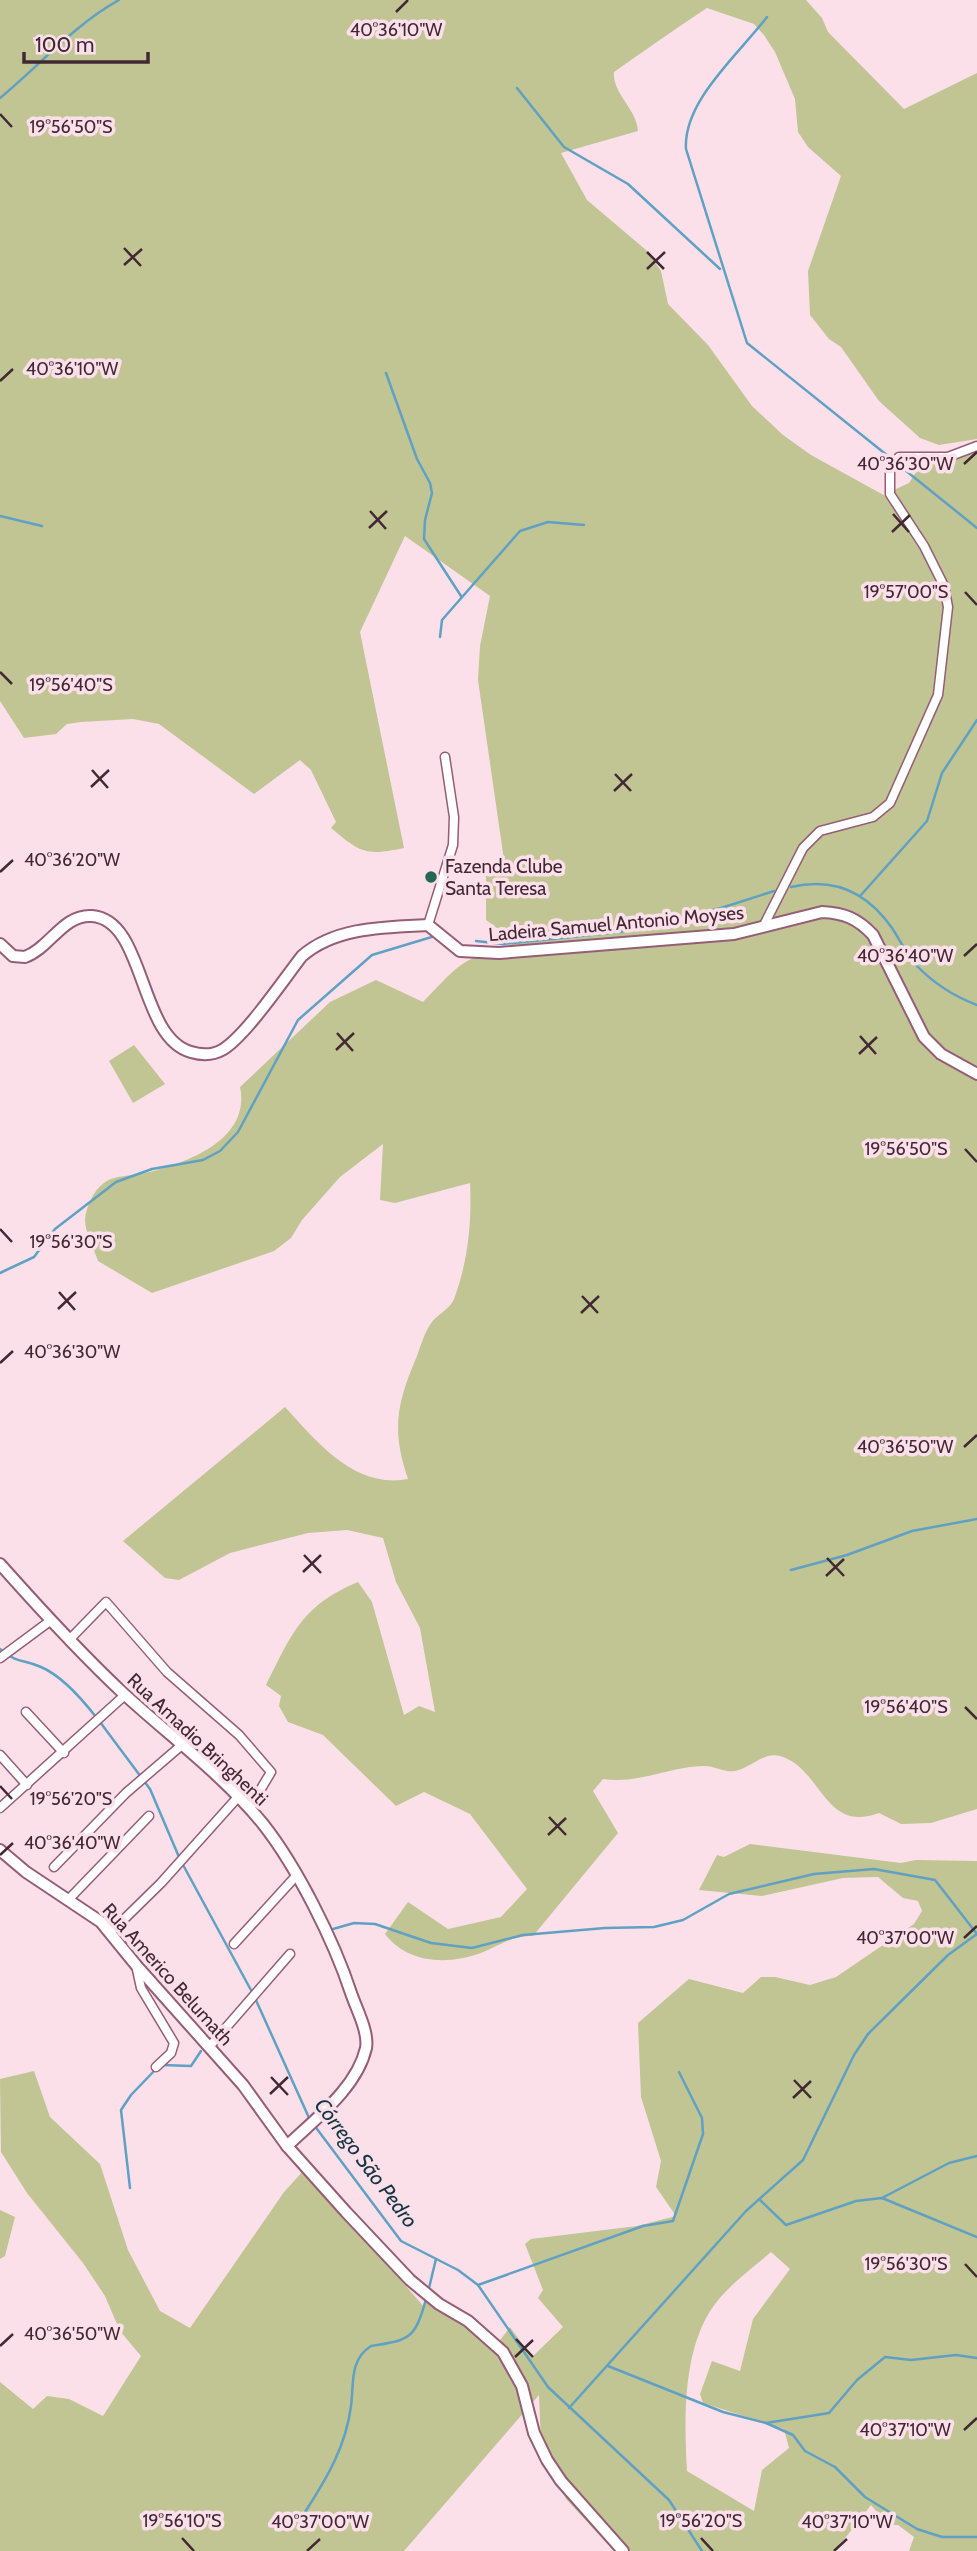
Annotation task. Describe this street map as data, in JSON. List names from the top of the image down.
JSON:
{
  "streets": {
    "street": ["Ladeira Samuel Antonio Moyses", "Rua Amadio Bringhenti", "Rua Americo Belumath"]
  },
  "crossings": [
    ["Rua Amadio Bringhenti", "Rua Americo Belumath"]
  ],
  "water": ["Córrego São Pedro"],
  "places": ["Fazenda Clube Santa Teresa"],
  "scale_bar": "100 m",
  "coordinates": [
    "40°36'10\"W",
    "19°56'50\"S",
    "40°36'30\"W",
    "19°57'00\"S",
    "19°56'40\"S",
    "40°36'20\"W",
    "40°36'40\"W",
    "19°56'30\"S",
    "40°36'50\"W",
    "19°56'20\"S",
    "40°37'00\"W",
    "40°37'10\"W",
    "19°56'10\"S"
  ]
}
